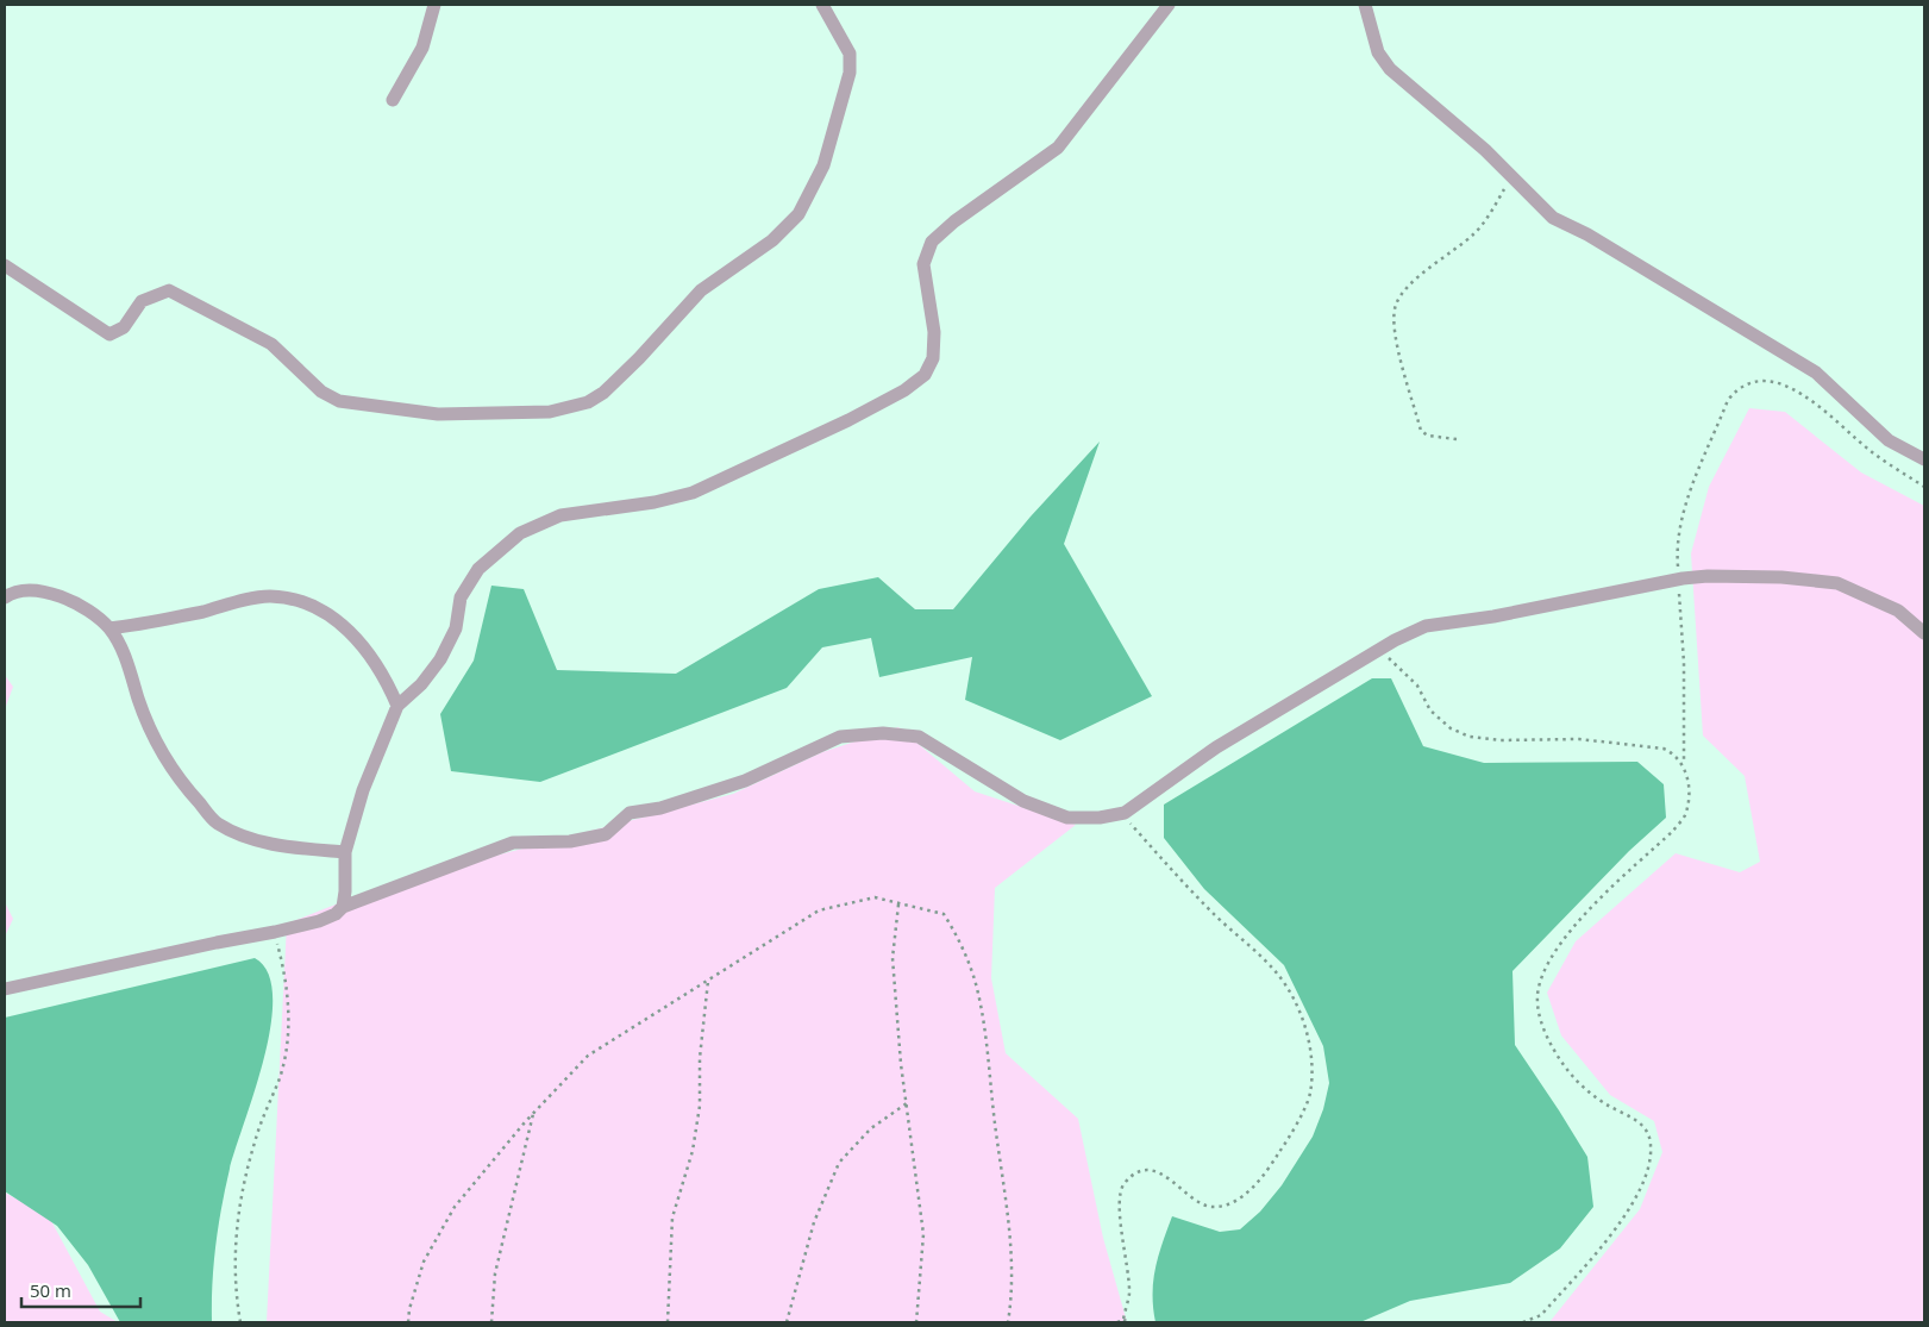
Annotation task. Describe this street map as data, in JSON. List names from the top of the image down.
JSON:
{
  "scale_bar": "50 m"
}
